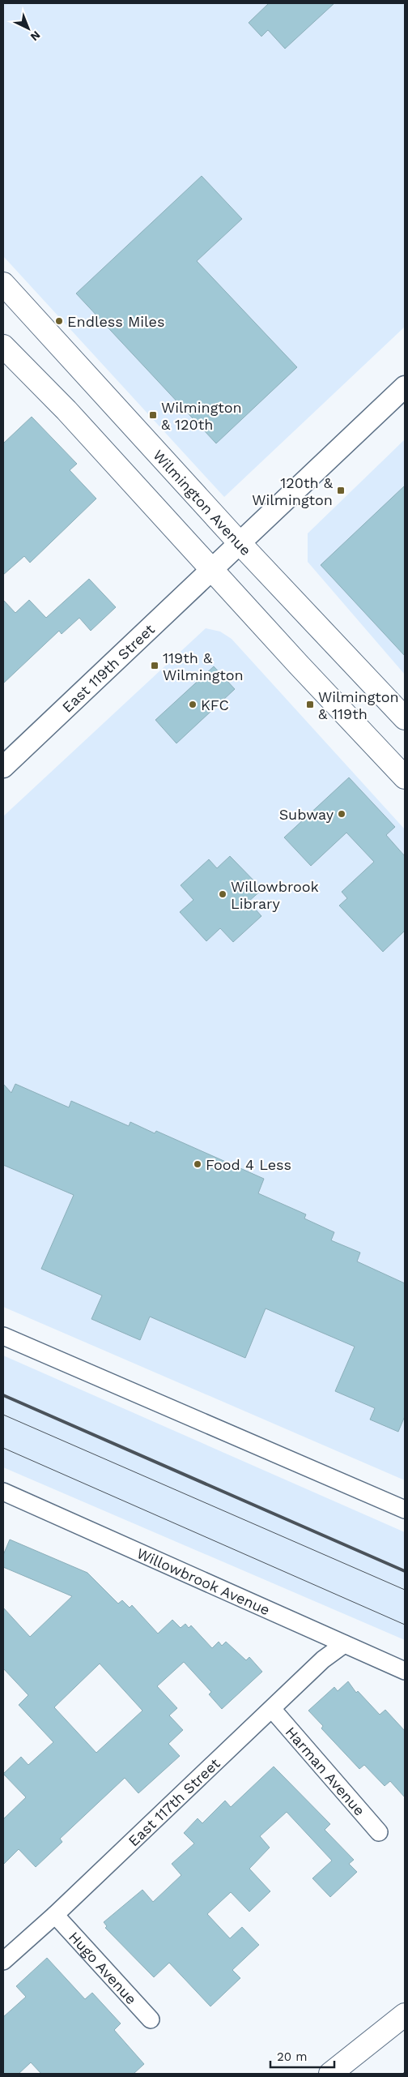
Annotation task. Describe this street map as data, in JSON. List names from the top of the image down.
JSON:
{
  "streets": {
    "main road": ["Wilmington Avenue"],
    "street": [
      "East 119th Street",
      "Willowbrook Avenue",
      "Harman Avenue",
      "East 117th Street",
      "Hugo Avenue"
    ]
  },
  "crossings": [
    ["Wilmington Avenue", "East 119th Street"],
    ["Willowbrook Avenue", "East 117th Street"],
    ["Harman Avenue", "East 117th Street"],
    ["East 117th Street", "Hugo Avenue"]
  ],
  "places": {
    "other": [
      "Endless Miles",
      "KFC",
      "Subway",
      "Willowbrook Library",
      "Food 4 Less"
    ],
    "transit": [
      "Wilmington & 120th",
      "120th & Wilmington",
      "119th & Wilmington",
      "Wilmington & 119th"
    ]
  },
  "scale_bar": "20 m",
  "north": "bottom right"
}
